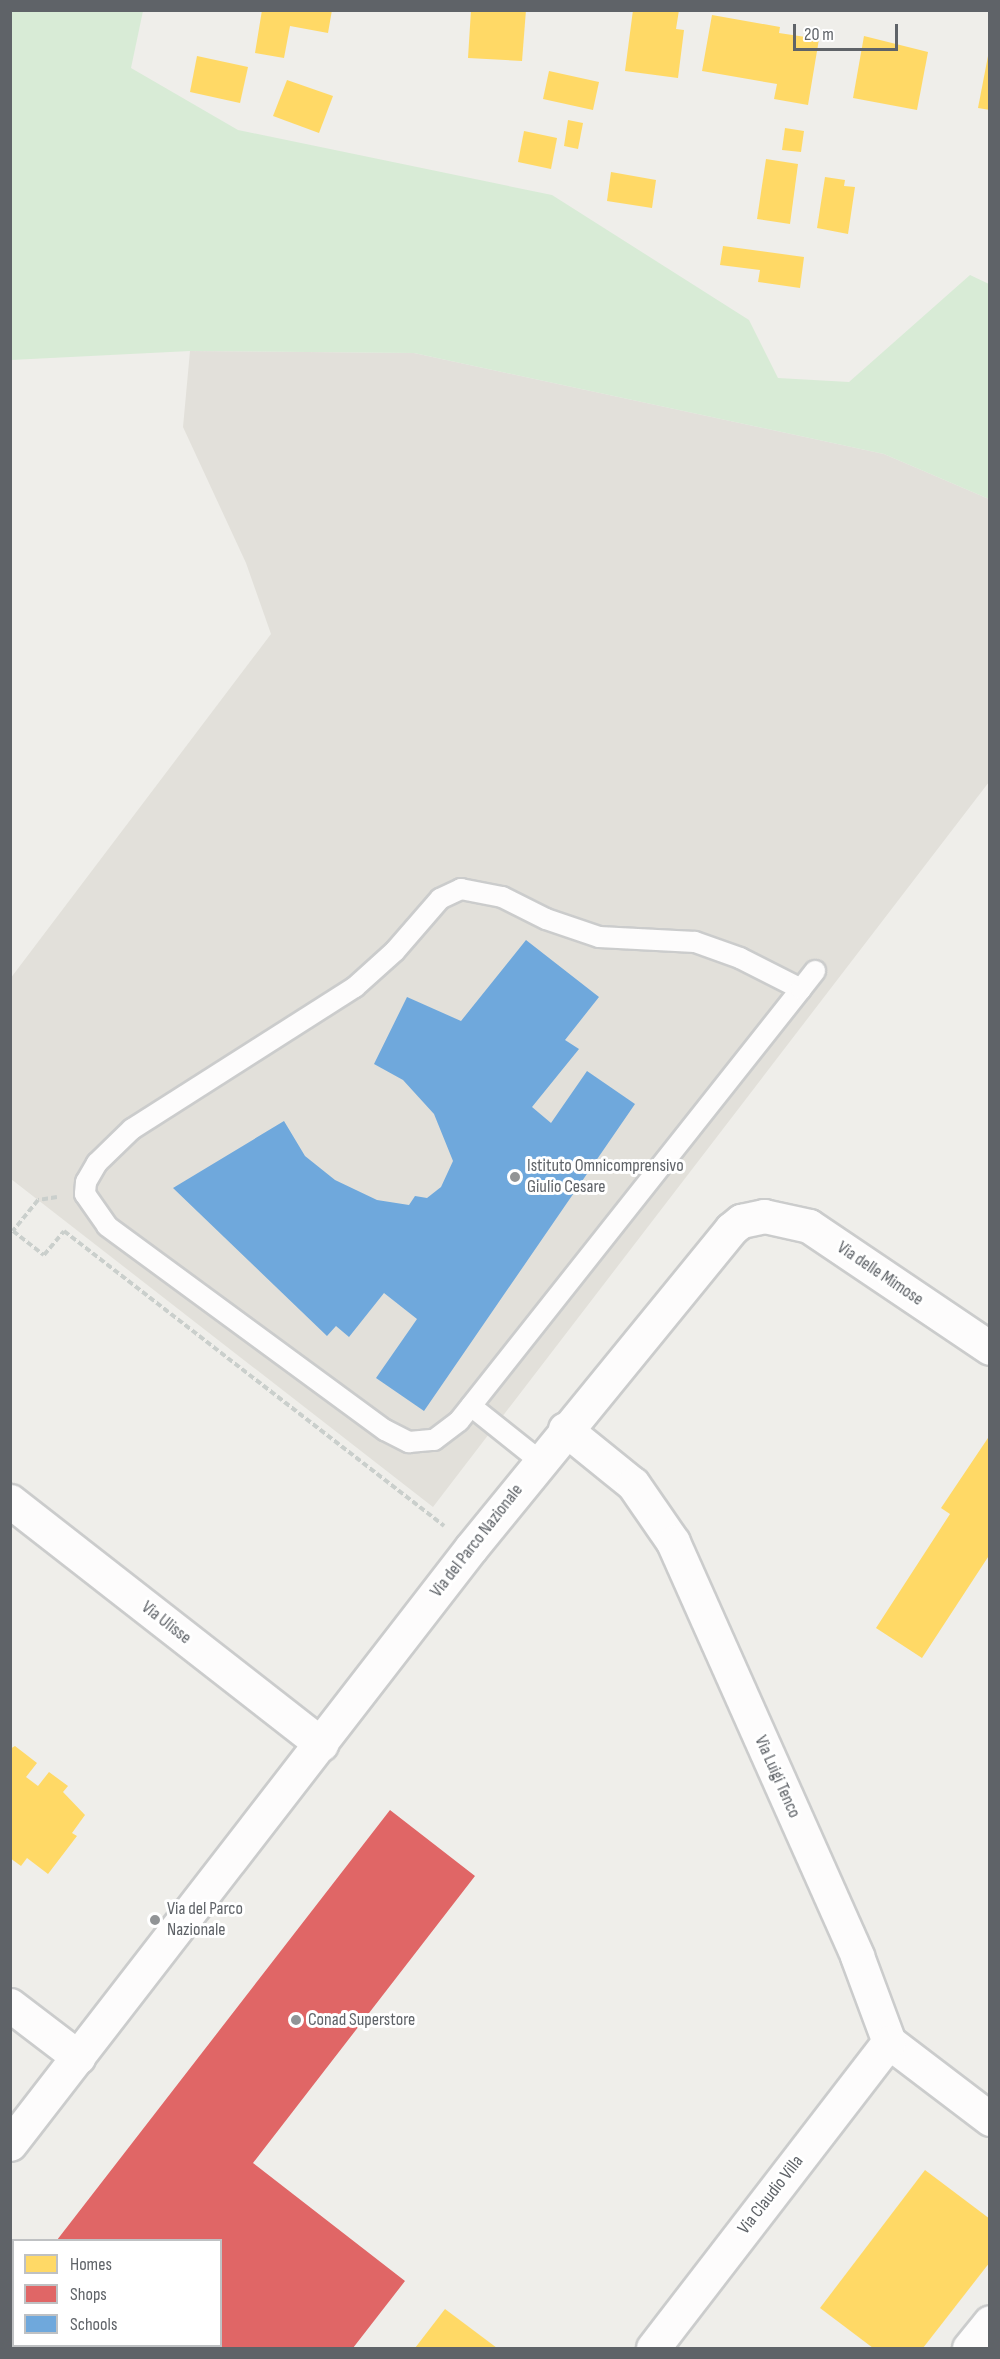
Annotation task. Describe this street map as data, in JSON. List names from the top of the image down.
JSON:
{
  "streets": {
    "street": [
      "Via delle Mimose",
      "Via del Parco Nazionale",
      "Via Ulisse",
      "Via Luigi Tenco",
      "Via Claudio Villa"
    ]
  },
  "crossings": [
    ["Via delle Mimose", "Via del Parco Nazionale"],
    ["Via del Parco Nazionale", "Via Ulisse"],
    ["Via del Parco Nazionale", "Via Luigi Tenco"],
    ["Via Luigi Tenco", "Via Claudio Villa"]
  ],
  "places": ["Istituto Omnicomprensivo Giulio Cesare", "Via del Parco Nazionale", "Conad Superstore"],
  "legend": ["Homes", "Shops", "Schools"],
  "scale_bar": "20 m"
}
